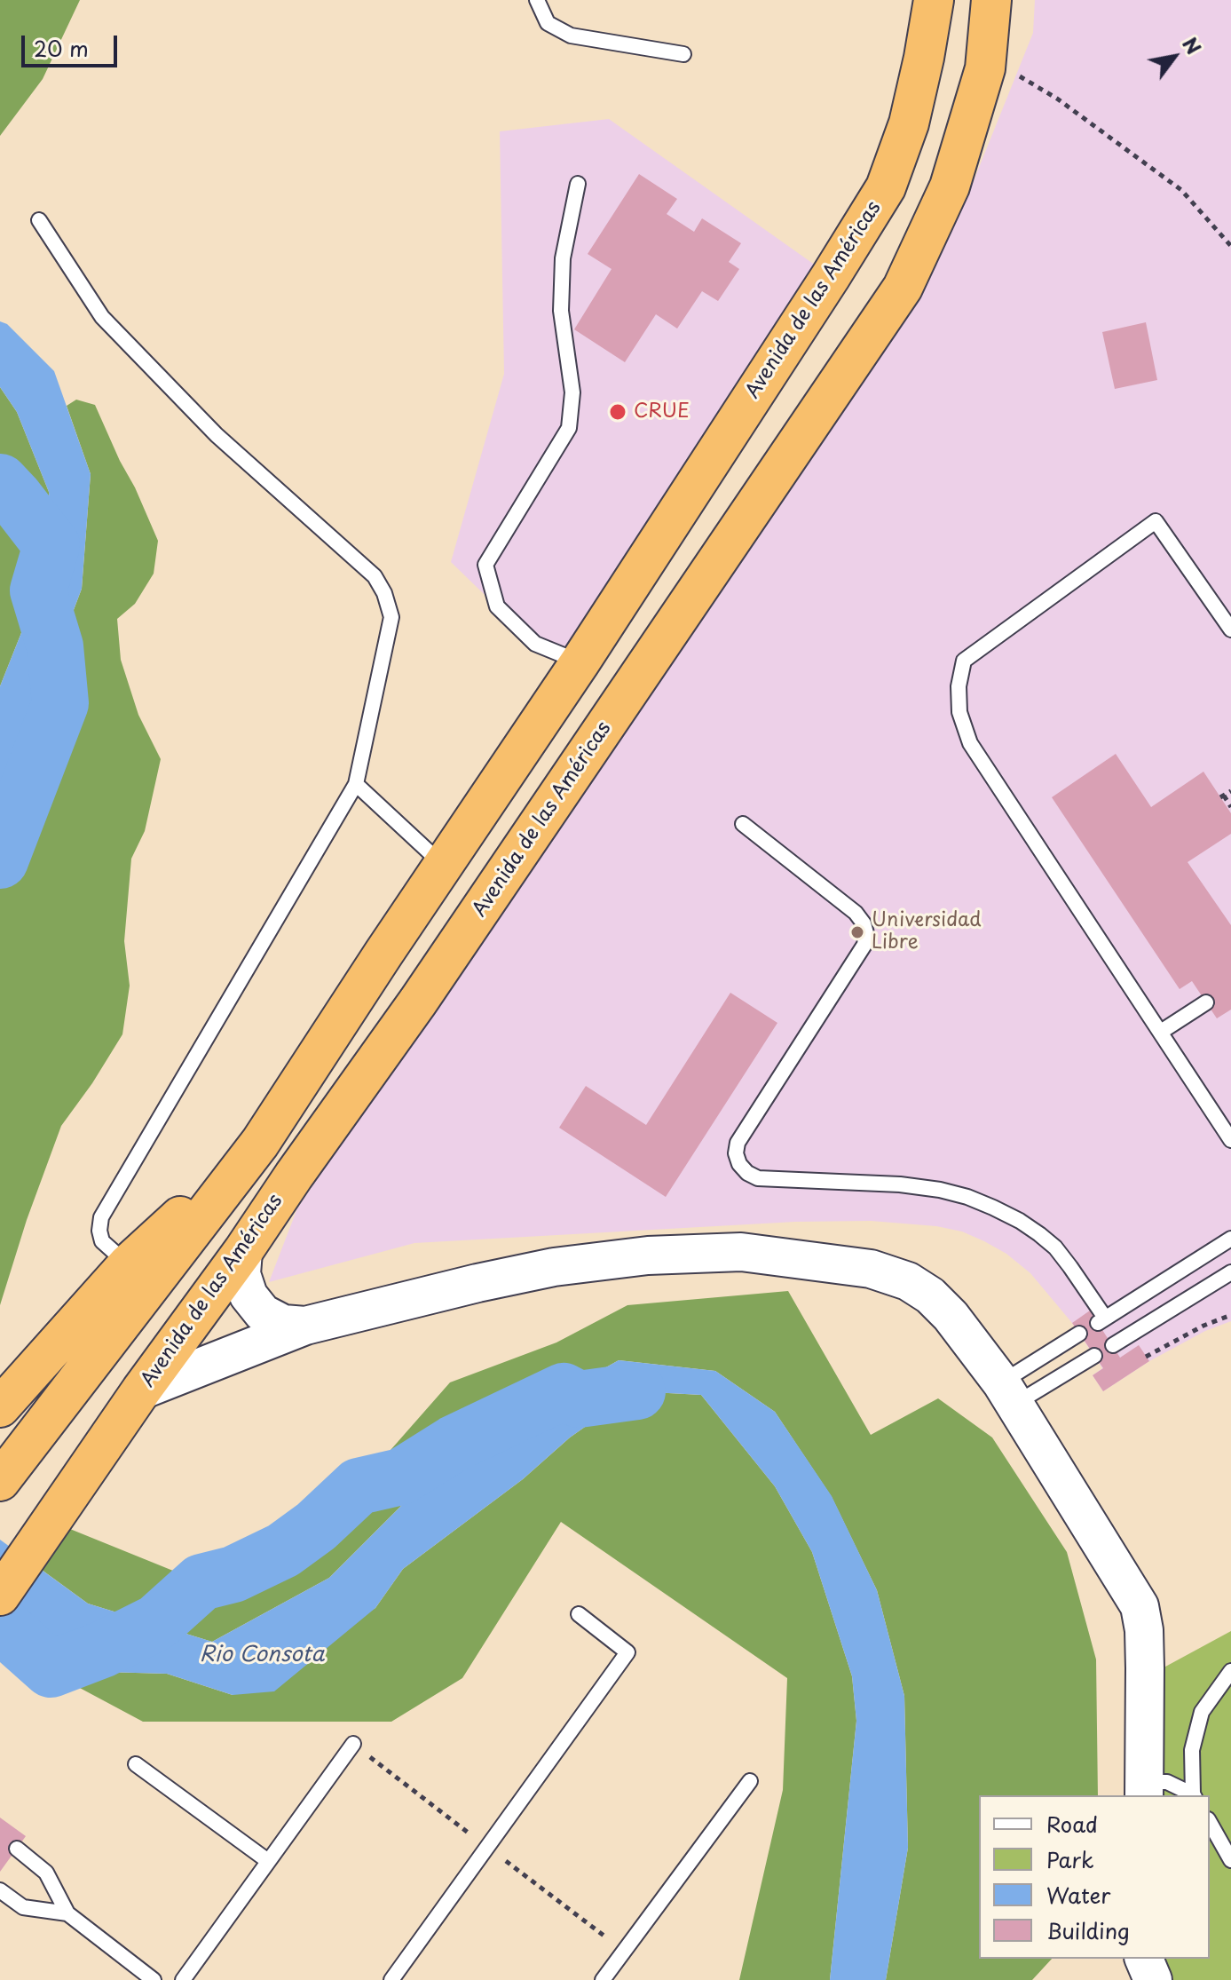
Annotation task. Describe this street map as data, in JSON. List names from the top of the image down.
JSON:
{
  "streets": {
    "highway": ["Avenida de las Américas"]
  },
  "water": ["Rio Consota"],
  "places": ["CRUE", "Universidad Libre"],
  "legend": [
    "Road",
    "Park",
    "Water",
    "Building"
  ],
  "scale_bar": "20 m",
  "north": "top right"
}
